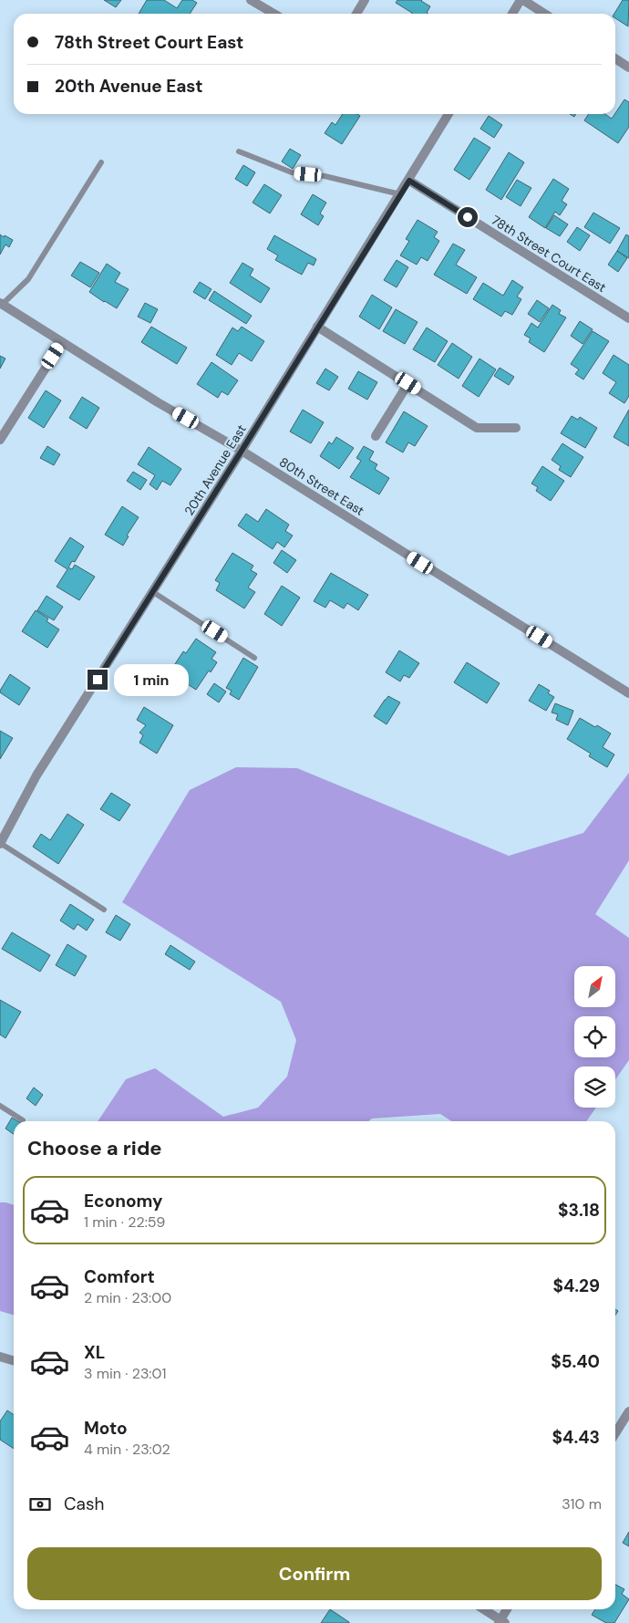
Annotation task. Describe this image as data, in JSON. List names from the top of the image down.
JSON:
{
  "streets": {
    "street": ["78th Street Court East", "20th Avenue East", "80th Street East"]
  },
  "crossings": [
    ["78th Street Court East", "20th Avenue East"],
    ["20th Avenue East", "80th Street East"]
  ],
  "north": "top right",
  "page": {
    "banner": ["78th Street Court East", "20th Avenue East"],
    "bubble": "1 min",
    "heading": "Choose a ride",
    "list": [
      {
        "name": "Economy",
        "note": "1 min · 22:59",
        "value": "$3.18"
      },
      {
        "name": "Comfort",
        "note": "2 min · 23:00",
        "value": "$4.29"
      },
      {
        "name": "XL",
        "note": "3 min · 23:01",
        "value": "$5.40"
      },
      {
        "name": "Moto",
        "note": "4 min · 23:02",
        "value": "$4.43"
      }
    ],
    "pay": ["Cash", "310 m"],
    "buttons": "Confirm"
  }
}
